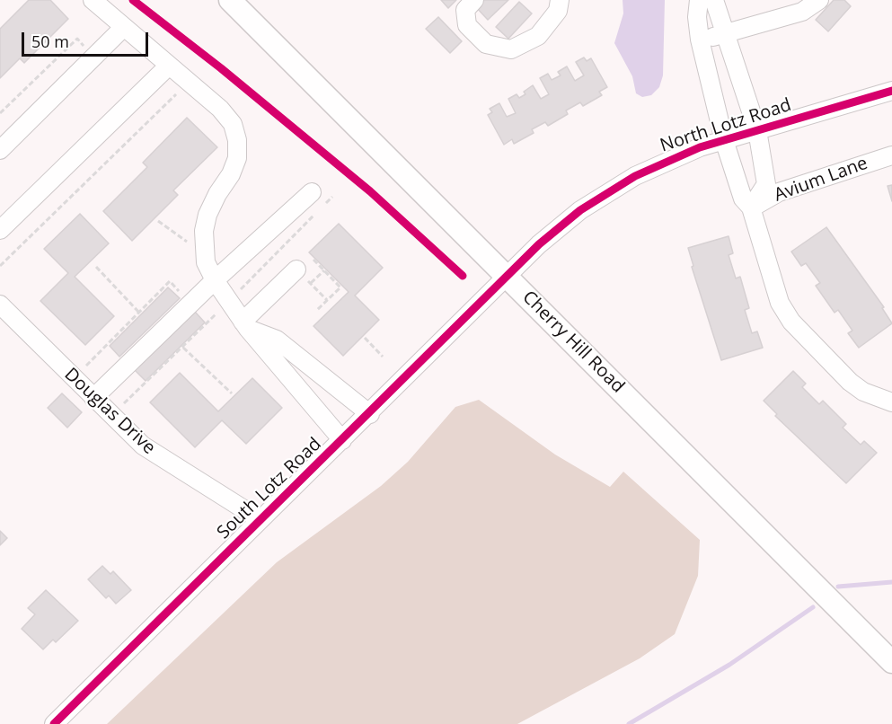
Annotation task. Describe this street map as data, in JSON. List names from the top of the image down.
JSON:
{
  "streets": {
    "main road": ["Cherry Hill Road"],
    "street": [
      "North Lotz Road",
      "Avium Lane",
      "Douglas Drive",
      "South Lotz Road"
    ]
  },
  "crossings": [
    ["North Lotz Road", "Cherry Hill Road"],
    ["North Lotz Road", "South Lotz Road"],
    ["Cherry Hill Road", "South Lotz Road"],
    ["Douglas Drive", "South Lotz Road"]
  ],
  "scale_bar": "50 m"
}
